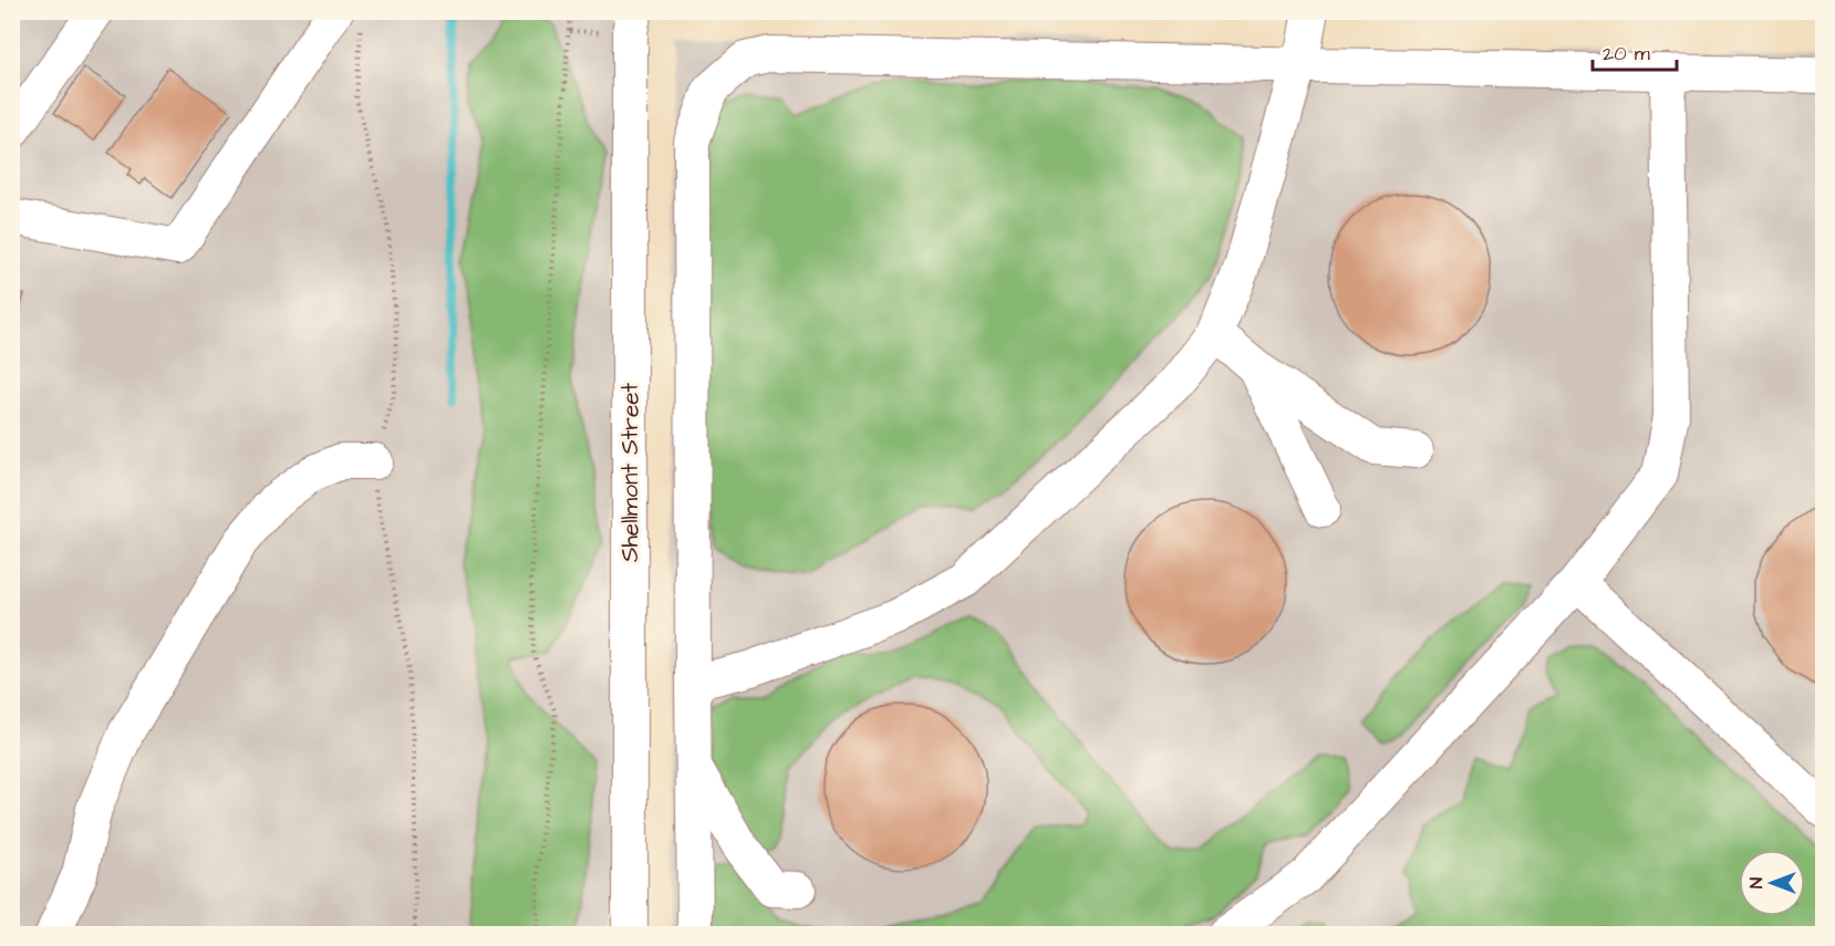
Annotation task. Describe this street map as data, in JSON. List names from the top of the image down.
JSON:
{
  "streets": {
    "street": ["Shellmont Street"]
  },
  "scale_bar": "20 m",
  "north": "left"
}
